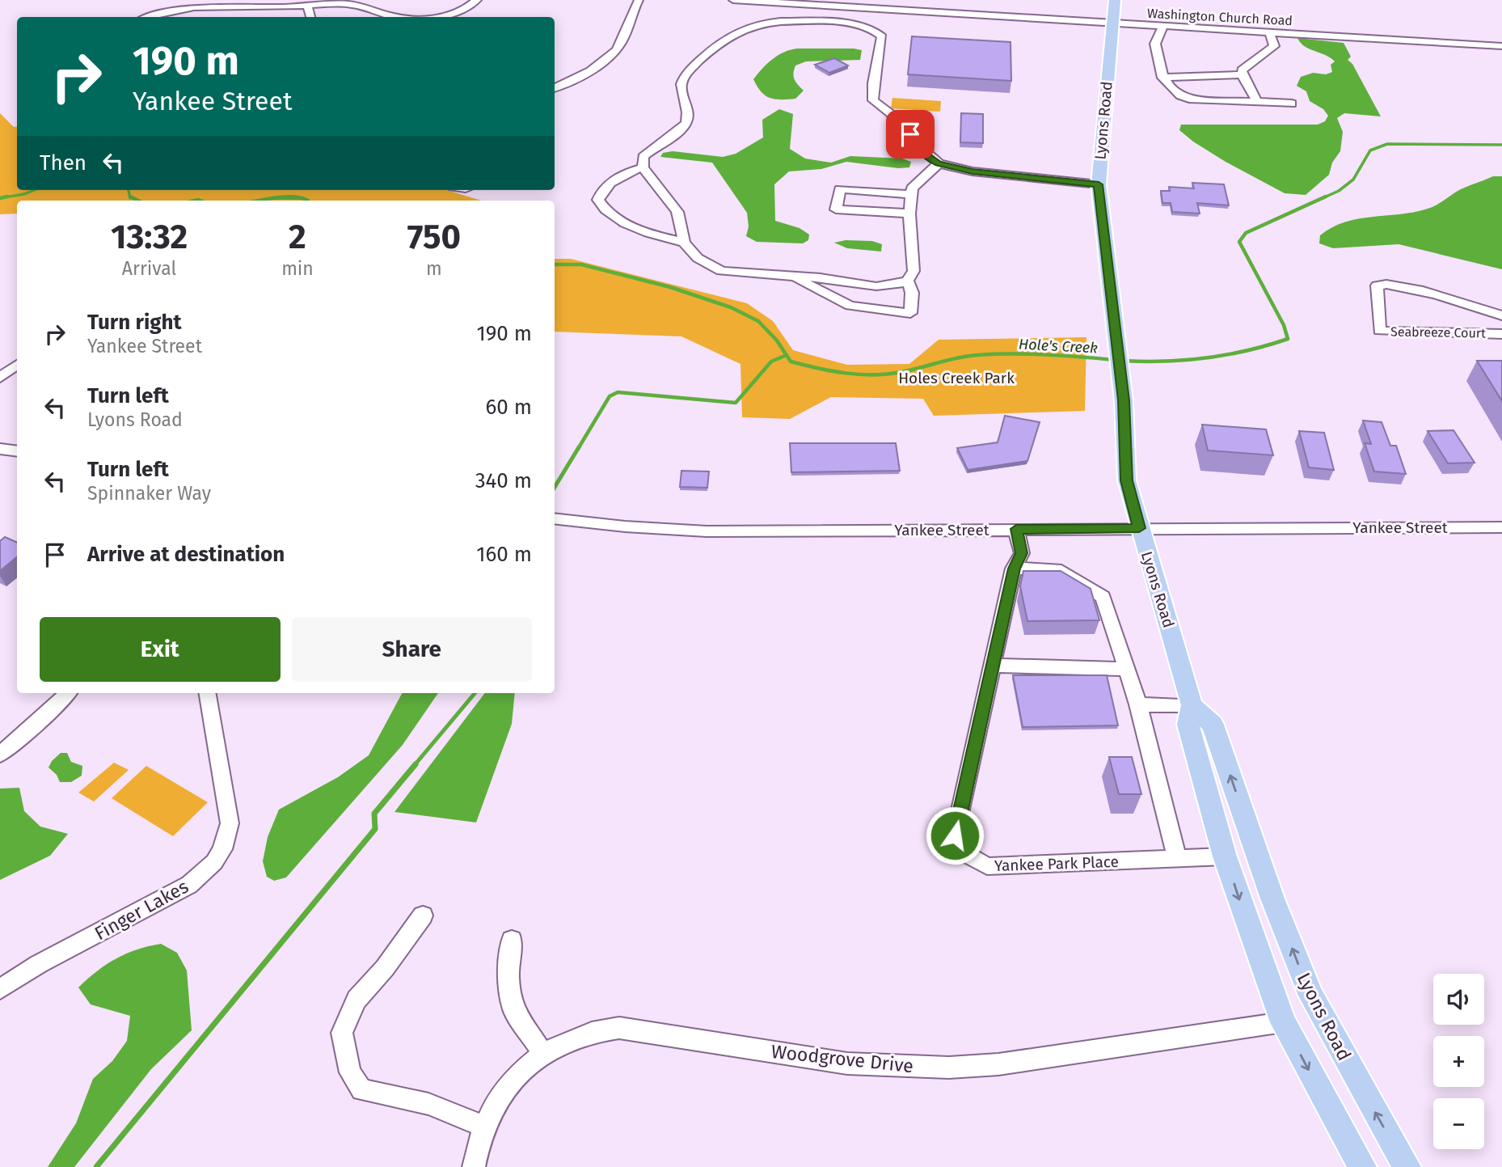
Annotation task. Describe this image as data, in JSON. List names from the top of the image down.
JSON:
{
  "streets": {
    "main road": ["Lyons Road"],
    "street": [
      "Washington Church Road",
      "Seabreeze Court",
      "Yankee Street",
      "Yankee Park Place",
      "Finger Lakes",
      "Woodgrove Drive"
    ]
  },
  "crossings": [
    ["Washington Church Road", "Lyons Road"],
    ["Lyons Road", "Yankee Street"],
    ["Lyons Road", "Yankee Park Place"],
    ["Lyons Road", "Woodgrove Drive"],
    ["Yankee Street", "Yankee Park Place"]
  ],
  "water": ["Hole's Creek"],
  "parks": ["Holes Creek Park"],
  "page": {
    "turn": ["190 m", "Yankee Street"],
    "then": "Then",
    "eta": [
      "13:32",
      "Arrival",
      "2",
      "min",
      "750",
      "m"
    ],
    "list": [
      {
        "name": "Turn right",
        "note": "Yankee Street",
        "value": "190 m"
      },
      {
        "name": "Turn left",
        "note": "Lyons Road",
        "value": "60 m"
      },
      {
        "name": "Turn left",
        "note": "Spinnaker Way",
        "value": "340 m"
      },
      {
        "name": "Arrive at destination",
        "value": "160 m"
      }
    ],
    "buttons": ["Exit", "Share"],
    "map_buttons": ["+", "−"]
  }
}
